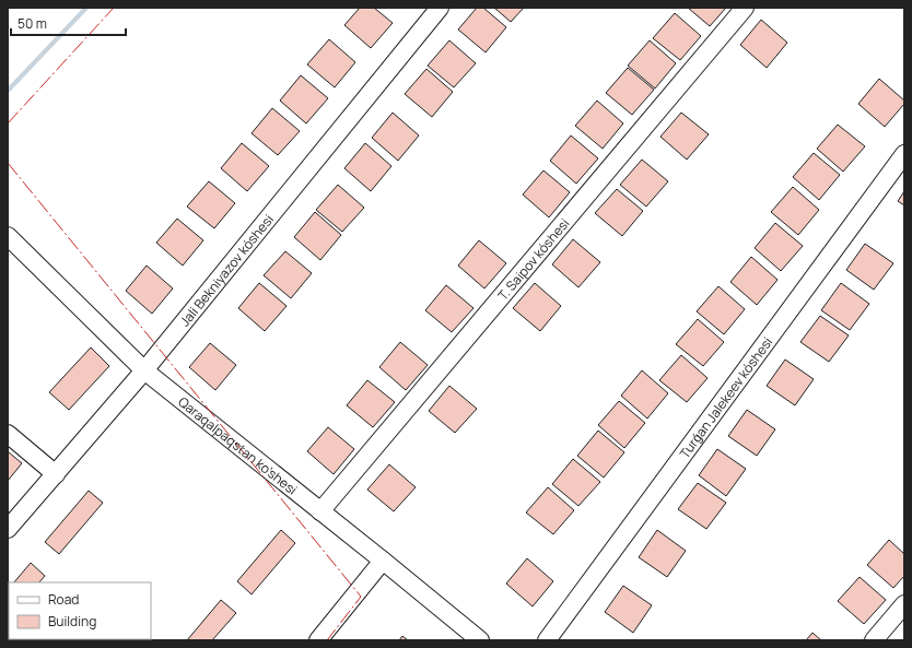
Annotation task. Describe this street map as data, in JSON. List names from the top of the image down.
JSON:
{
  "streets": {
    "street": [
      "T. Saipov kóshesi",
      "Jali Bekniyazov kóshesi",
      "Turǵan Jalekeev kóshesi",
      "Qaraqalpaqstan ko'shesi"
    ]
  },
  "crossings": [
    ["T. Saipov kóshesi", "Qaraqalpaqstan ko'shesi"],
    ["Jali Bekniyazov kóshesi", "Qaraqalpaqstan ko'shesi"]
  ],
  "legend": ["Road", "Building"],
  "scale_bar": "50 m"
}
